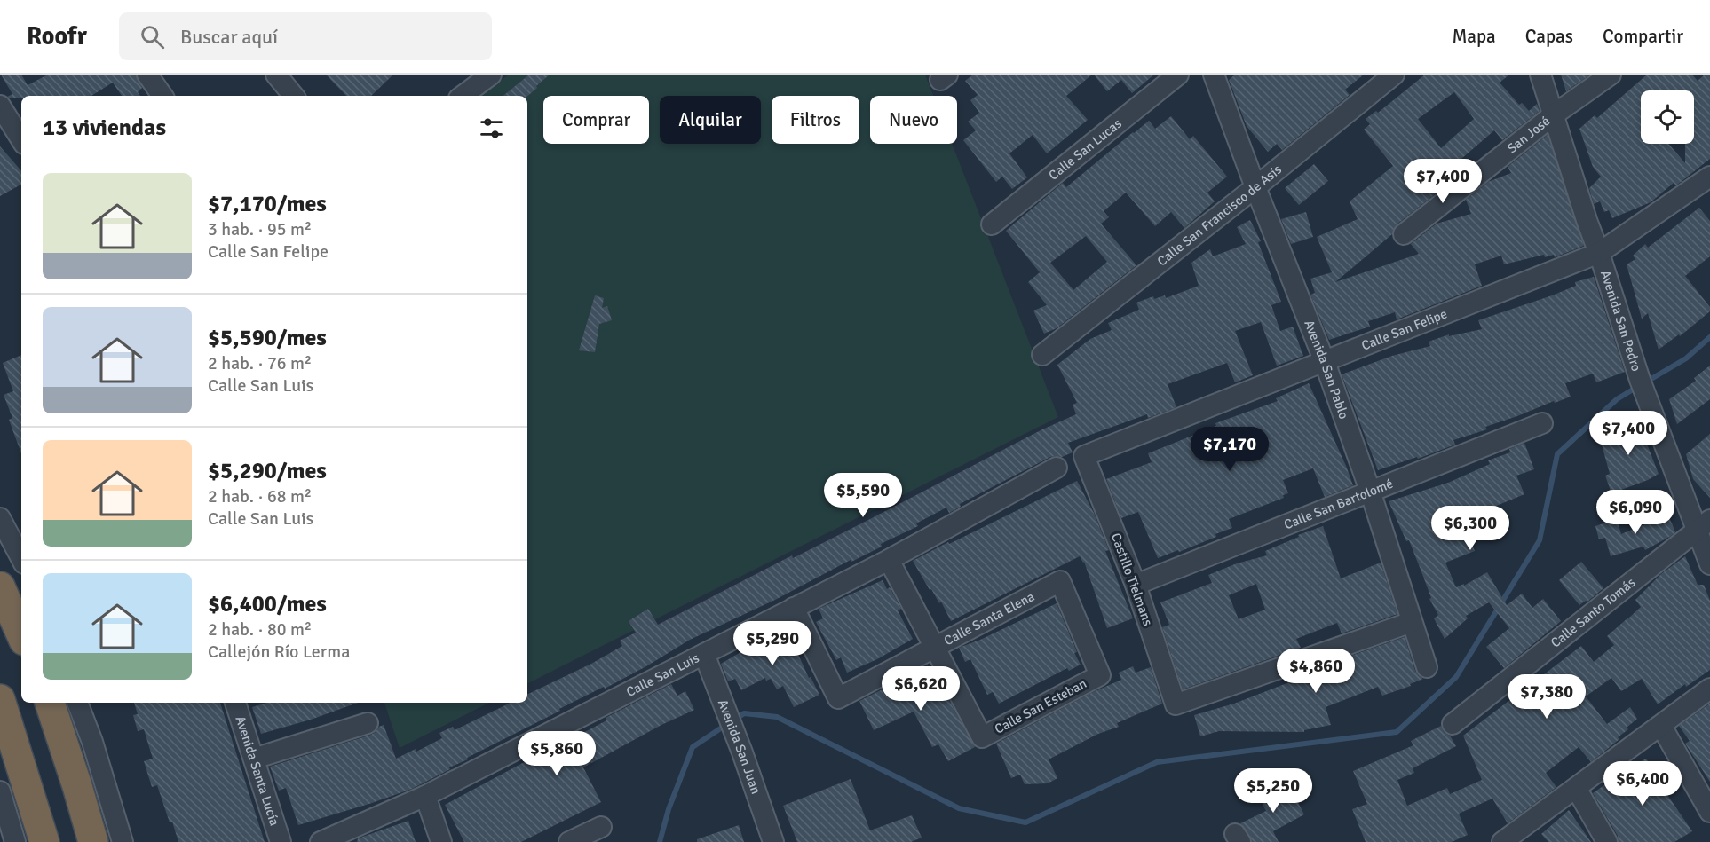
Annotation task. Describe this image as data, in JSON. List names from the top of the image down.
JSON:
{
  "streets": {
    "street": [
      "San José",
      "Calle San Lucas",
      "Calle San Francisco de Asís",
      "Avenida San Pedro",
      "Calle San Felipe",
      "Avenida San Pablo",
      "Calle San Bartolomé",
      "Castillo Tielmans",
      "Calle Santo Tomás",
      "Calle Santa Elena",
      "Calle San Luis",
      "Calle San Esteban",
      "Avenida San Juan",
      "Avenida Santa Lucía"
    ]
  },
  "crossings": [
    ["San José", "Avenida San Pedro"],
    ["Calle San Francisco de Asís", "Avenida San Pablo"],
    ["Avenida San Pedro", "Calle San Felipe"],
    ["Avenida San Pedro", "Calle Santo Tomás"],
    ["Calle San Felipe", "Avenida San Pablo"],
    ["Calle San Felipe", "Castillo Tielmans"],
    ["Avenida San Pablo", "Calle San Bartolomé"],
    ["Avenida San Pablo", "Castillo Tielmans"],
    ["Calle San Bartolomé", "Castillo Tielmans"],
    ["Calle Santa Elena", "Calle San Luis"],
    ["Calle Santa Elena", "Calle San Esteban"],
    ["Calle San Luis", "Calle San Esteban"],
    ["Calle San Luis", "Avenida San Juan"]
  ],
  "page": {
    "header": "Roofr",
    "search": "Buscar aquí",
    "nav": ["Mapa", "Capas", "Compartir"],
    "chip": [
      "Comprar",
      "Alquilar",
      "Filtros",
      "Nuevo"
    ],
    "heading": "13 viviendas",
    "price": [
      "$7,400",
      "$7,400",
      "$7,170",
      "$5,590",
      "$6,090",
      "$6,300",
      "$5,290",
      "$4,860",
      "$6,620",
      "$7,380",
      "$5,860",
      "$6,400",
      "$5,250"
    ],
    "list": [
      {
        "name": "$7,170/mes",
        "note": "3 hab. · 95 m² · Calle San Felipe"
      },
      {
        "name": "$5,590/mes",
        "note": "2 hab. · 76 m² · Calle San Luis"
      },
      {
        "name": "$5,290/mes",
        "note": "2 hab. · 68 m² · Calle San Luis"
      },
      {
        "name": "$6,400/mes",
        "note": "2 hab. · 80 m² · Callejón Río Lerma"
      }
    ]
  }
}
